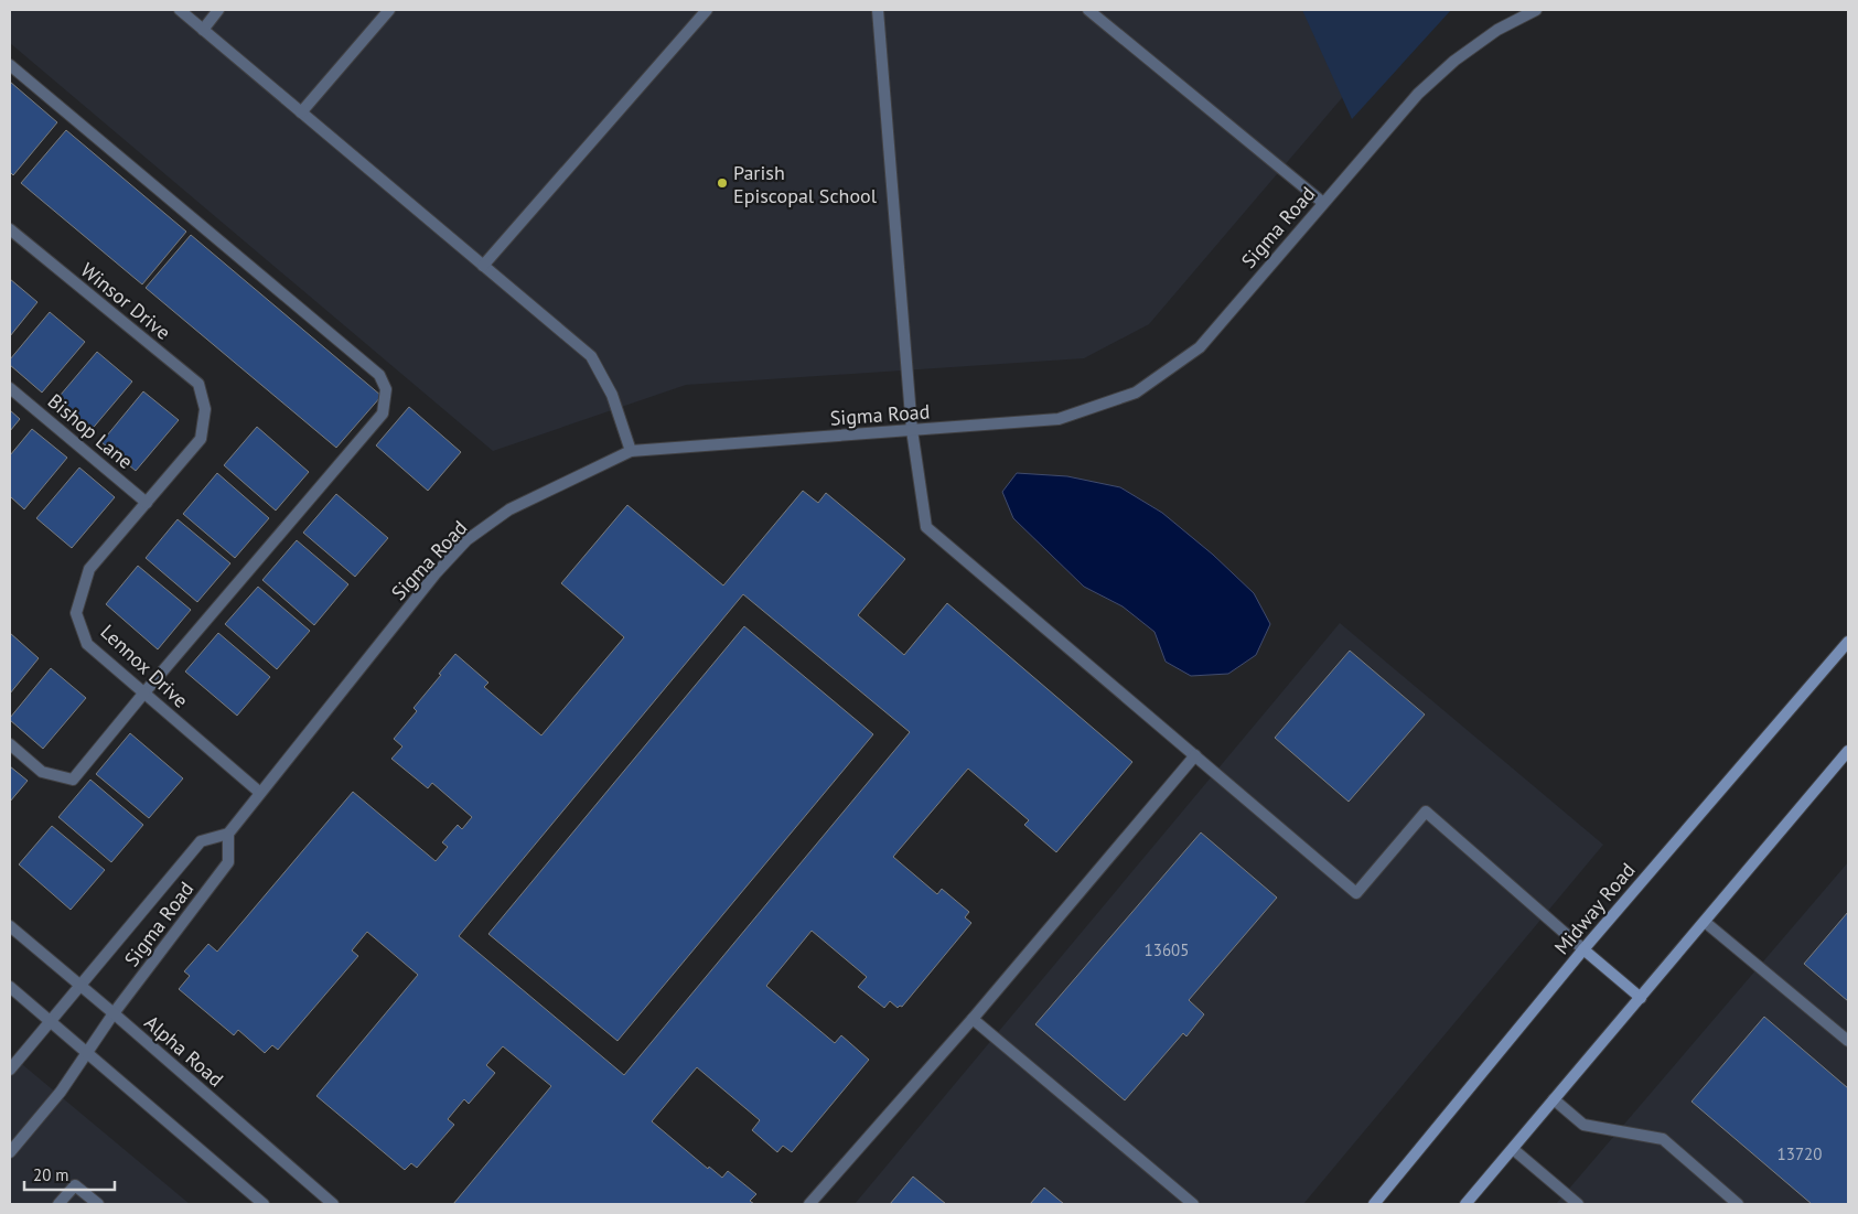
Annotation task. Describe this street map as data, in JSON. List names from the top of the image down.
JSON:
{
  "streets": {
    "main road": ["Midway Road"],
    "street": [
      "Sigma Road",
      "Winsor Drive",
      "Bishop Lane",
      "Lennox Drive",
      "Alpha Road"
    ]
  },
  "crossings": [
    ["Sigma Road", "Lennox Drive"],
    ["Sigma Road", "Alpha Road"],
    ["Winsor Drive", "Lennox Drive"],
    ["Bishop Lane", "Lennox Drive"]
  ],
  "places": ["Parish Episcopal School"],
  "house_numbers": ["13605", "13720"],
  "scale_bar": "20 m"
}
